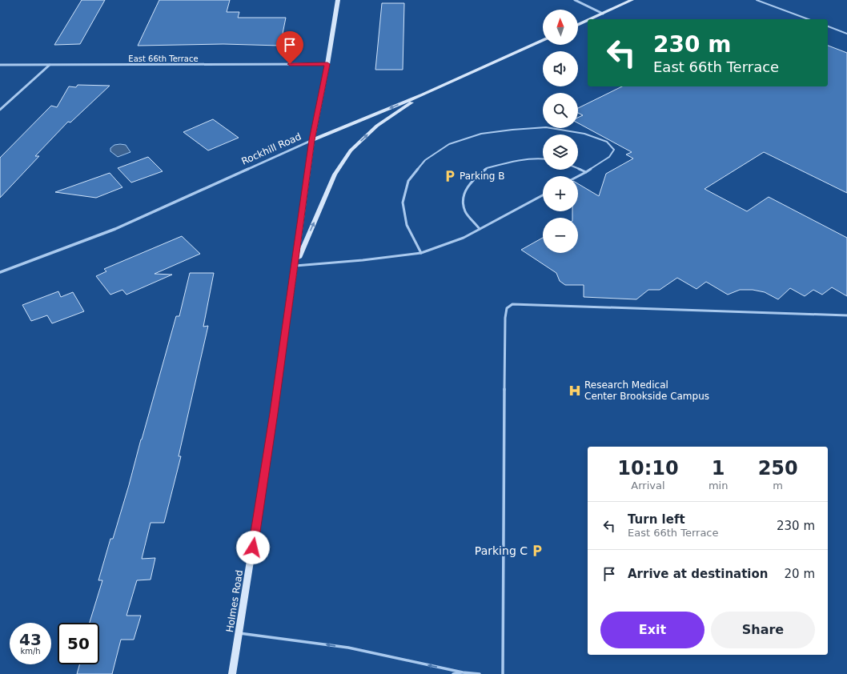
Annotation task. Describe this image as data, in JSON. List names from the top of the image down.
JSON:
{
  "streets": {
    "main road": ["Rockhill Road", "Holmes Road"],
    "street": ["East 66th Terrace"]
  },
  "crossings": [
    ["East 66th Terrace", "Holmes Road"],
    ["Rockhill Road", "Holmes Road"]
  ],
  "places": {
    "parking": ["Parking B", "Parking C"],
    "hospital": ["Research Medical Center Brookside Campus"]
  },
  "north": "top",
  "page": {
    "map_buttons": ["+", "−"],
    "turn": ["230 m", "East 66th Terrace"],
    "eta": [
      "10:10",
      "Arrival",
      "1",
      "min",
      "250",
      "m"
    ],
    "list": [
      {
        "name": "Turn left",
        "note": "East 66th Terrace",
        "value": "230 m"
      },
      {
        "name": "Arrive at destination",
        "value": "20 m"
      }
    ],
    "buttons": ["Exit", "Share"],
    "speed": "43 km/h",
    "limit": "50"
  }
}
